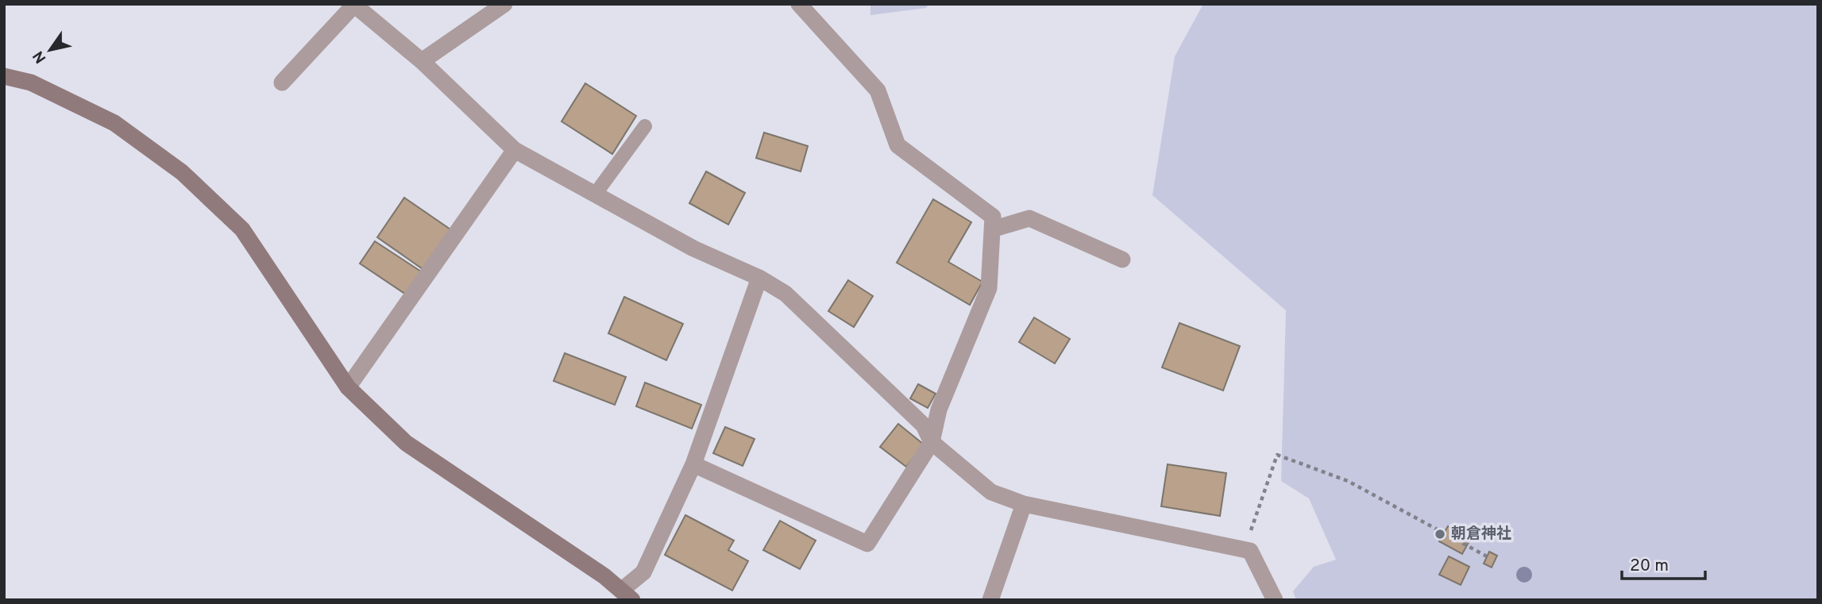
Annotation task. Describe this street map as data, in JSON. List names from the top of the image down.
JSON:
{
  "places": ["朝倉神社"],
  "scale_bar": "20 m",
  "north": "bottom left"
}
